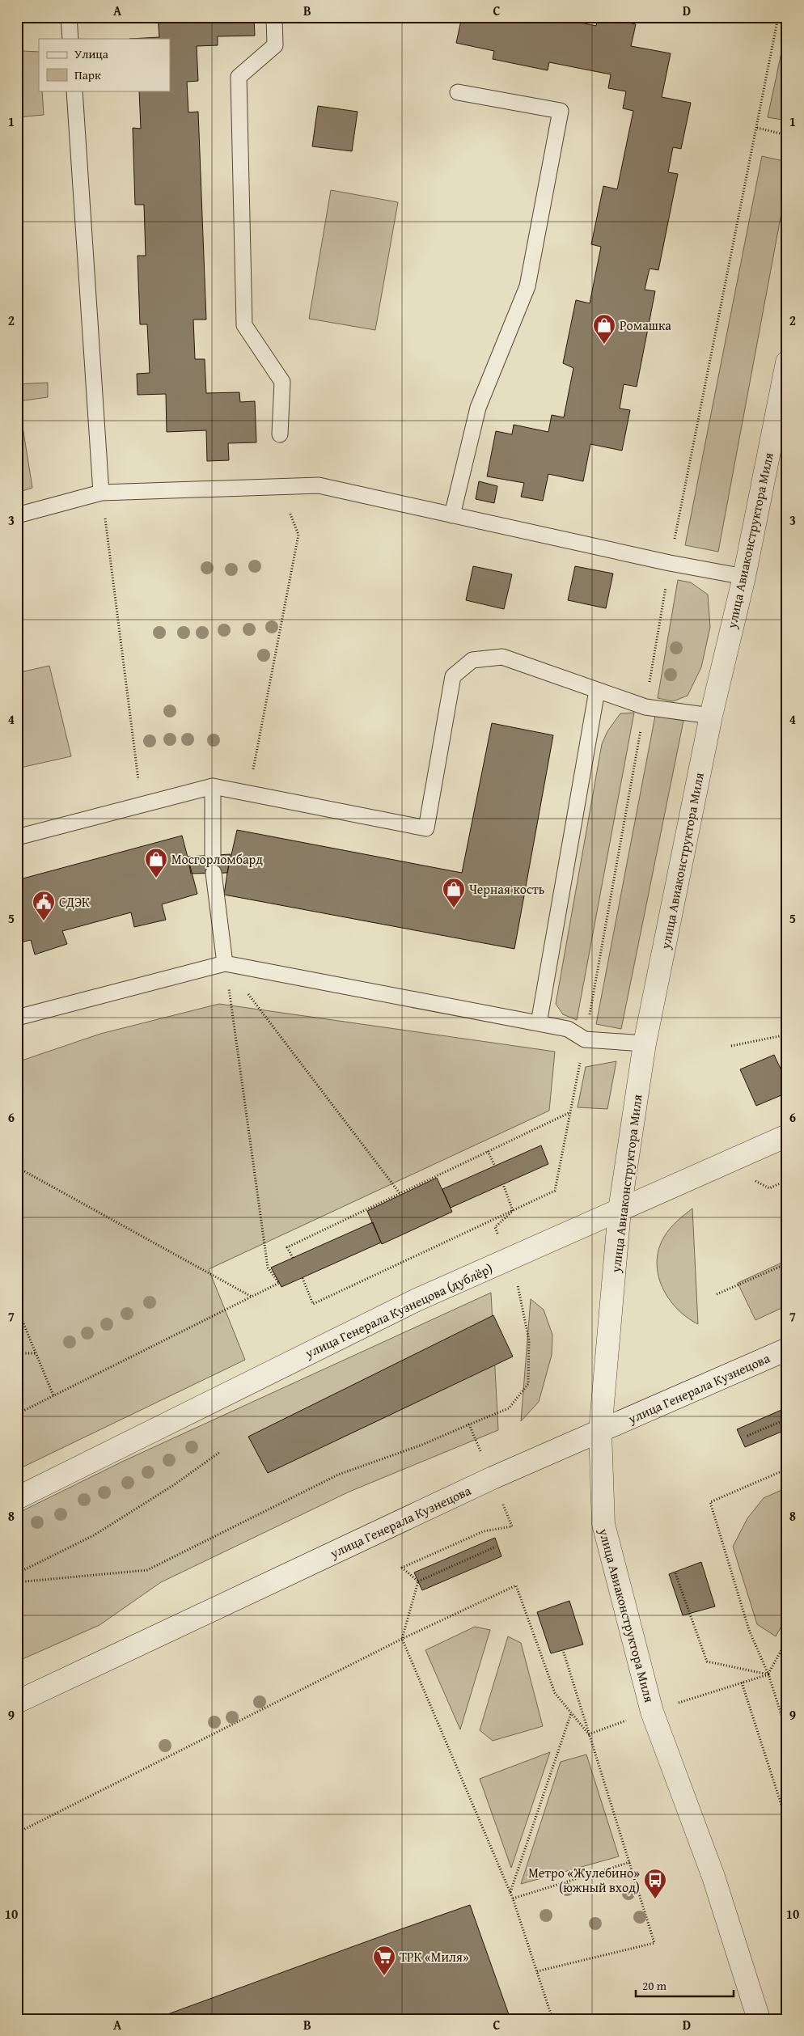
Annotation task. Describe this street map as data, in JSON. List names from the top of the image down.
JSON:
{
  "streets": {
    "street": ["улица Авиаконструктора Миля", "улица Генерала Кузнецова (дублёр)", "улица Генерала Кузнецова"]
  },
  "crossings": [
    ["улица Авиаконструктора Миля", "улица Генерала Кузнецова (дублёр)"],
    ["улица Авиаконструктора Миля", "улица Генерала Кузнецова"]
  ],
  "places": {
    "shop": ["Ромашка", "Мосгорломбард", "Черная кость"],
    "public building": ["СДЭК"],
    "bus stop": ["Метро «Жулебино» (южный вход)"],
    "supermarket": ["ТРК «Миля»"]
  },
  "legend": ["Улица", "Парк"],
  "scale_bar": "20 m",
  "grid": {
    "columns": [
      "A",
      "B",
      "C",
      "D"
    ],
    "rows": [
      "1",
      "2",
      "3",
      "4",
      "5",
      "6",
      "7",
      "8",
      "9",
      "10"
    ]
  }
}
